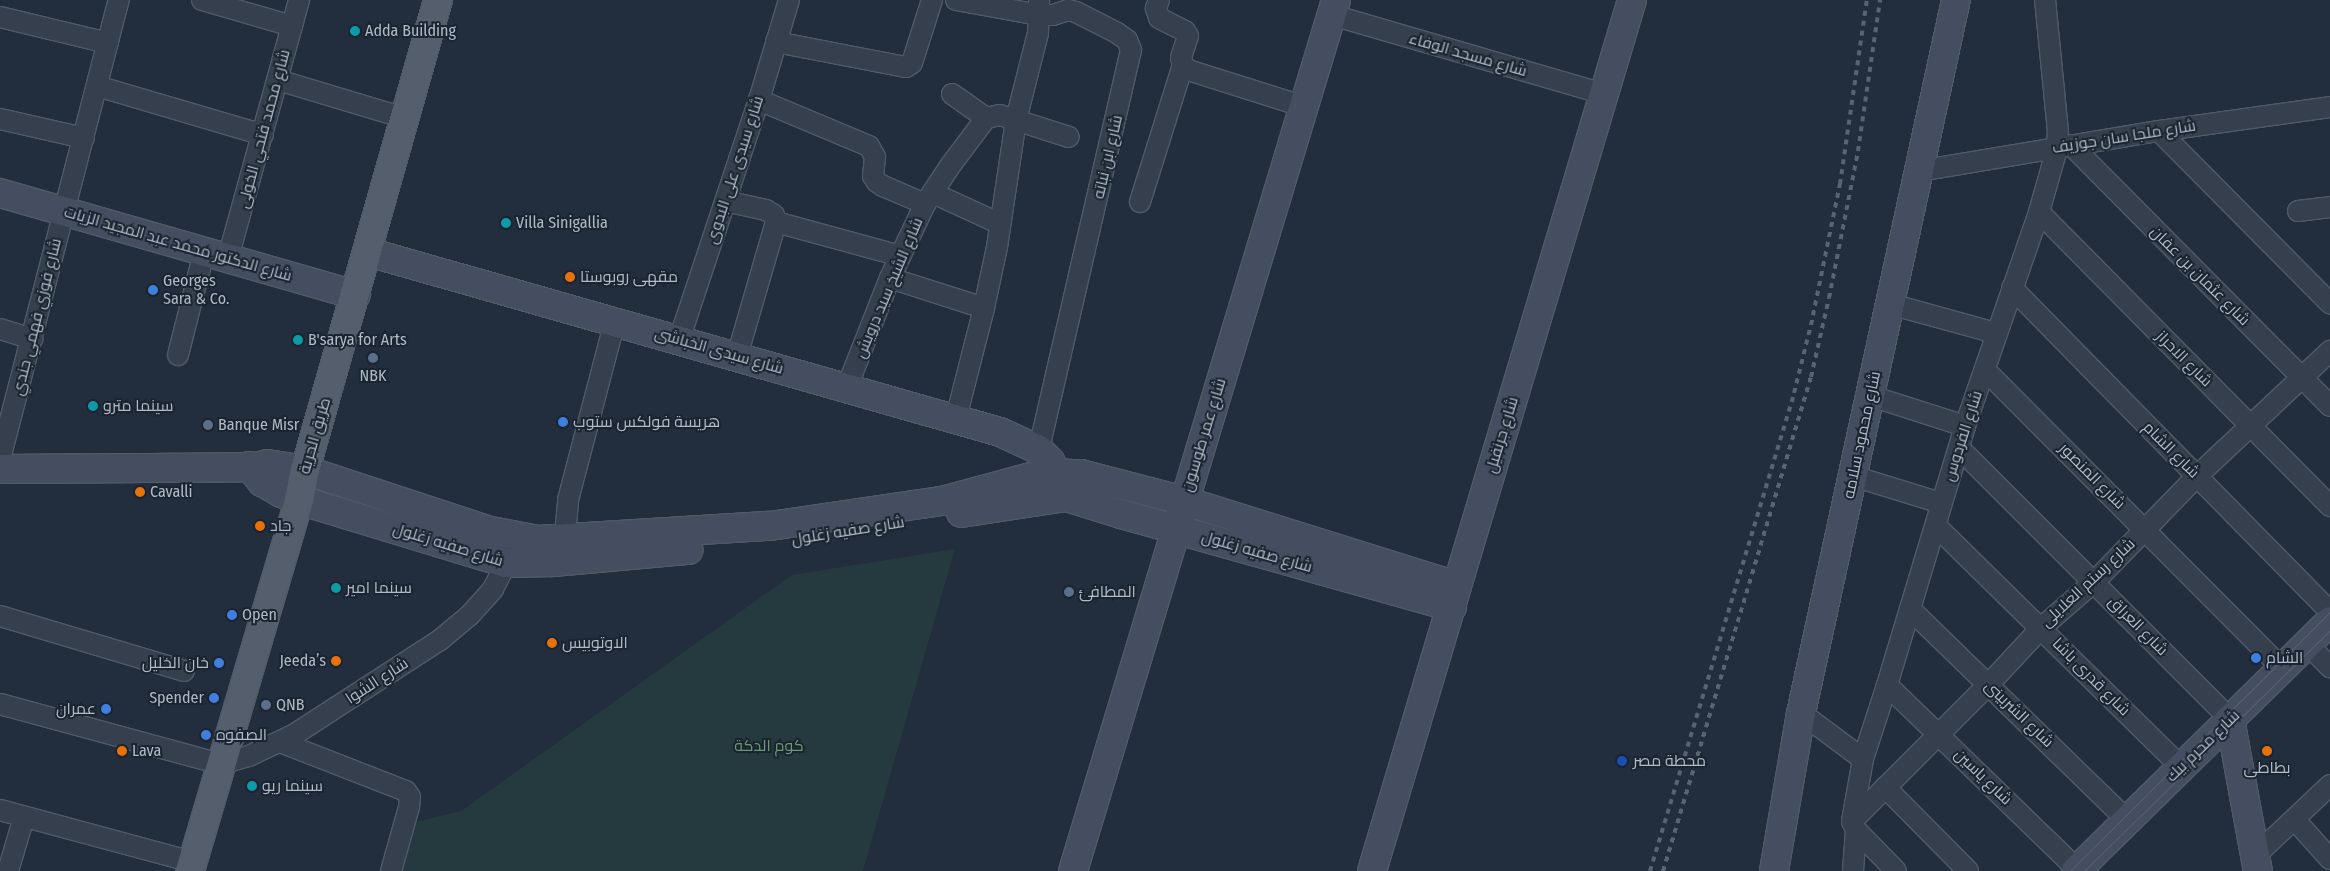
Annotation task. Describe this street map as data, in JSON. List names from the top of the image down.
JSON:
{
  "streets": {
    "main road": [
      "شارع الدكتور محمد عبد المجيد الزيات",
      "شارع سيدى الخباشى",
      "شارع عمر طوسون",
      "شارع جرنفيل",
      "شارع محمود سلامه",
      "طريق الحرية",
      "شارع صفيه زغلول",
      "شارع محرم بيك"
    ],
    "street": [
      "شارع مسجد الوفاء",
      "شارع محمد فتحي الخولى",
      "شارع ملجا سان جوزيف",
      "شارع ابن نباته",
      "شارع سيدى على البدوى",
      "شارع عثمان بن عفان",
      "شارع الشيخ سيد درويش",
      "شارع فوزي فهمي جندي",
      "شارع الاحراز",
      "شارع الفردوس",
      "شارع الشام",
      "شارع المنصور",
      "شارع رستم العلايلى",
      "شارع العراق",
      "شارع قدرى باشا",
      "شارع الشوا",
      "شارع الشربينى",
      "شارع ياسين"
    ]
  },
  "crossings": [
    ["شارع مسجد الوفاء", "شارع عمر طوسون"],
    ["شارع مسجد الوفاء", "شارع جرنفيل"],
    ["شارع محمد فتحي الخولى", "شارع الدكتور محمد عبد المجيد الزيات"],
    ["شارع ملجا سان جوزيف", "شارع عثمان بن عفان"],
    ["شارع ملجا سان جوزيف", "شارع محمود سلامه"],
    ["شارع ملجا سان جوزيف", "شارع الفردوس"],
    ["شارع ابن نباته", "شارع سيدى الخباشى"],
    ["شارع سيدى على البدوى", "شارع سيدى الخباشى"],
    ["شارع الدكتور محمد عبد المجيد الزيات", "شارع فوزي فهمي جندي"],
    ["شارع الدكتور محمد عبد المجيد الزيات", "طريق الحرية"],
    ["شارع عثمان بن عفان", "شارع الفردوس"],
    ["شارع عثمان بن عفان", "شارع رستم العلايلى"],
    ["شارع الشيخ سيد درويش", "شارع سيدى الخباشى"],
    ["شارع سيدى الخباشى", "طريق الحرية"],
    ["شارع سيدى الخباشى", "شارع صفيه زغلول"],
    ["شارع الاحراز", "شارع الفردوس"],
    ["شارع الاحراز", "شارع رستم العلايلى"],
    ["شارع عمر طوسون", "شارع صفيه زغلول"],
    ["شارع جرنفيل", "شارع صفيه زغلول"],
    ["طريق الحرية", "شارع صفيه زغلول"],
    ["طريق الحرية", "شارع الشوا"],
    ["شارع الفردوس", "شارع الشام"],
    ["شارع الفردوس", "شارع المنصور"],
    ["شارع الفردوس", "شارع رستم العلايلى"],
    ["شارع الفردوس", "شارع العراق"],
    ["شارع الفردوس", "شارع قدرى باشا"],
    ["شارع الفردوس", "شارع الشربينى"],
    ["شارع الفردوس", "شارع ياسين"],
    ["شارع الشام", "شارع رستم العلايلى"],
    ["شارع المنصور", "شارع رستم العلايلى"],
    ["شارع المنصور", "شارع محرم بيك"],
    ["شارع صفيه زغلول", "شارع الشوا"],
    ["شارع رستم العلايلى", "شارع العراق"],
    ["شارع رستم العلايلى", "شارع قدرى باشا"],
    ["شارع رستم العلايلى", "شارع الشربينى"],
    ["شارع رستم العلايلى", "شارع ياسين"],
    ["شارع العراق", "شارع محرم بيك"],
    ["شارع قدرى باشا", "شارع محرم بيك"],
    ["شارع الشربينى", "شارع محرم بيك"],
    ["شارع محرم بيك", "شارع ياسين"]
  ],
  "parks": ["كوم الدكة"],
  "places": [
    "Adda Building",
    "Villa Sinigallia",
    "مقهى روبوستا",
    "Georges Sara & Co.",
    "B'sarya for Arts",
    "NBK",
    "سينما مترو",
    "هريسة فولكس ستوب",
    "Banque Misr",
    "Cavalli",
    "جاد",
    "سينما امير",
    "المطافئ",
    "Open",
    "الاوتوبيس",
    "الشام",
    "Jeeda’s",
    "خان الخليل",
    "Spender",
    "QNB",
    "عمران",
    "الصفوه",
    "Lava",
    "بطاطى",
    "محطة مصر",
    "سينما ريو"
  ]
}
